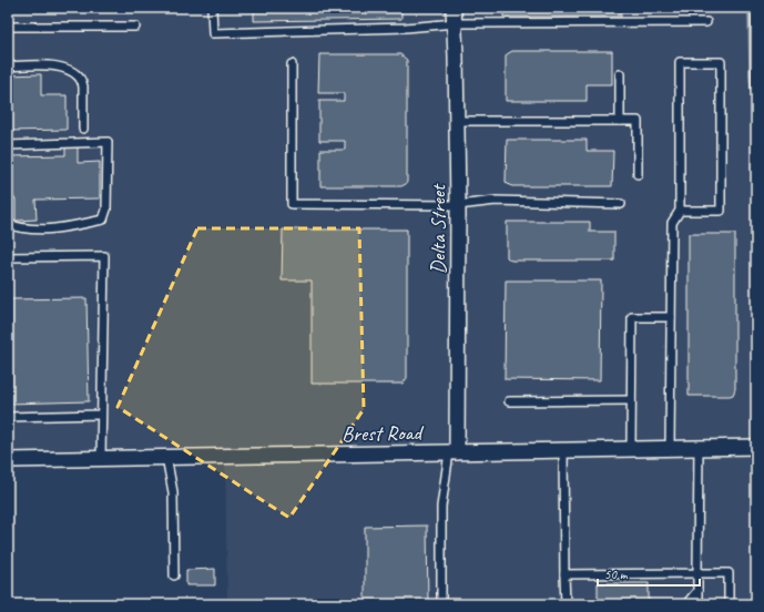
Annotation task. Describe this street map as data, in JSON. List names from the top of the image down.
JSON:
{
  "streets": {
    "street": ["Delta Street", "Brest Road"]
  },
  "crossings": [
    ["Delta Street", "Brest Road"]
  ],
  "scale_bar": "50 m"
}
